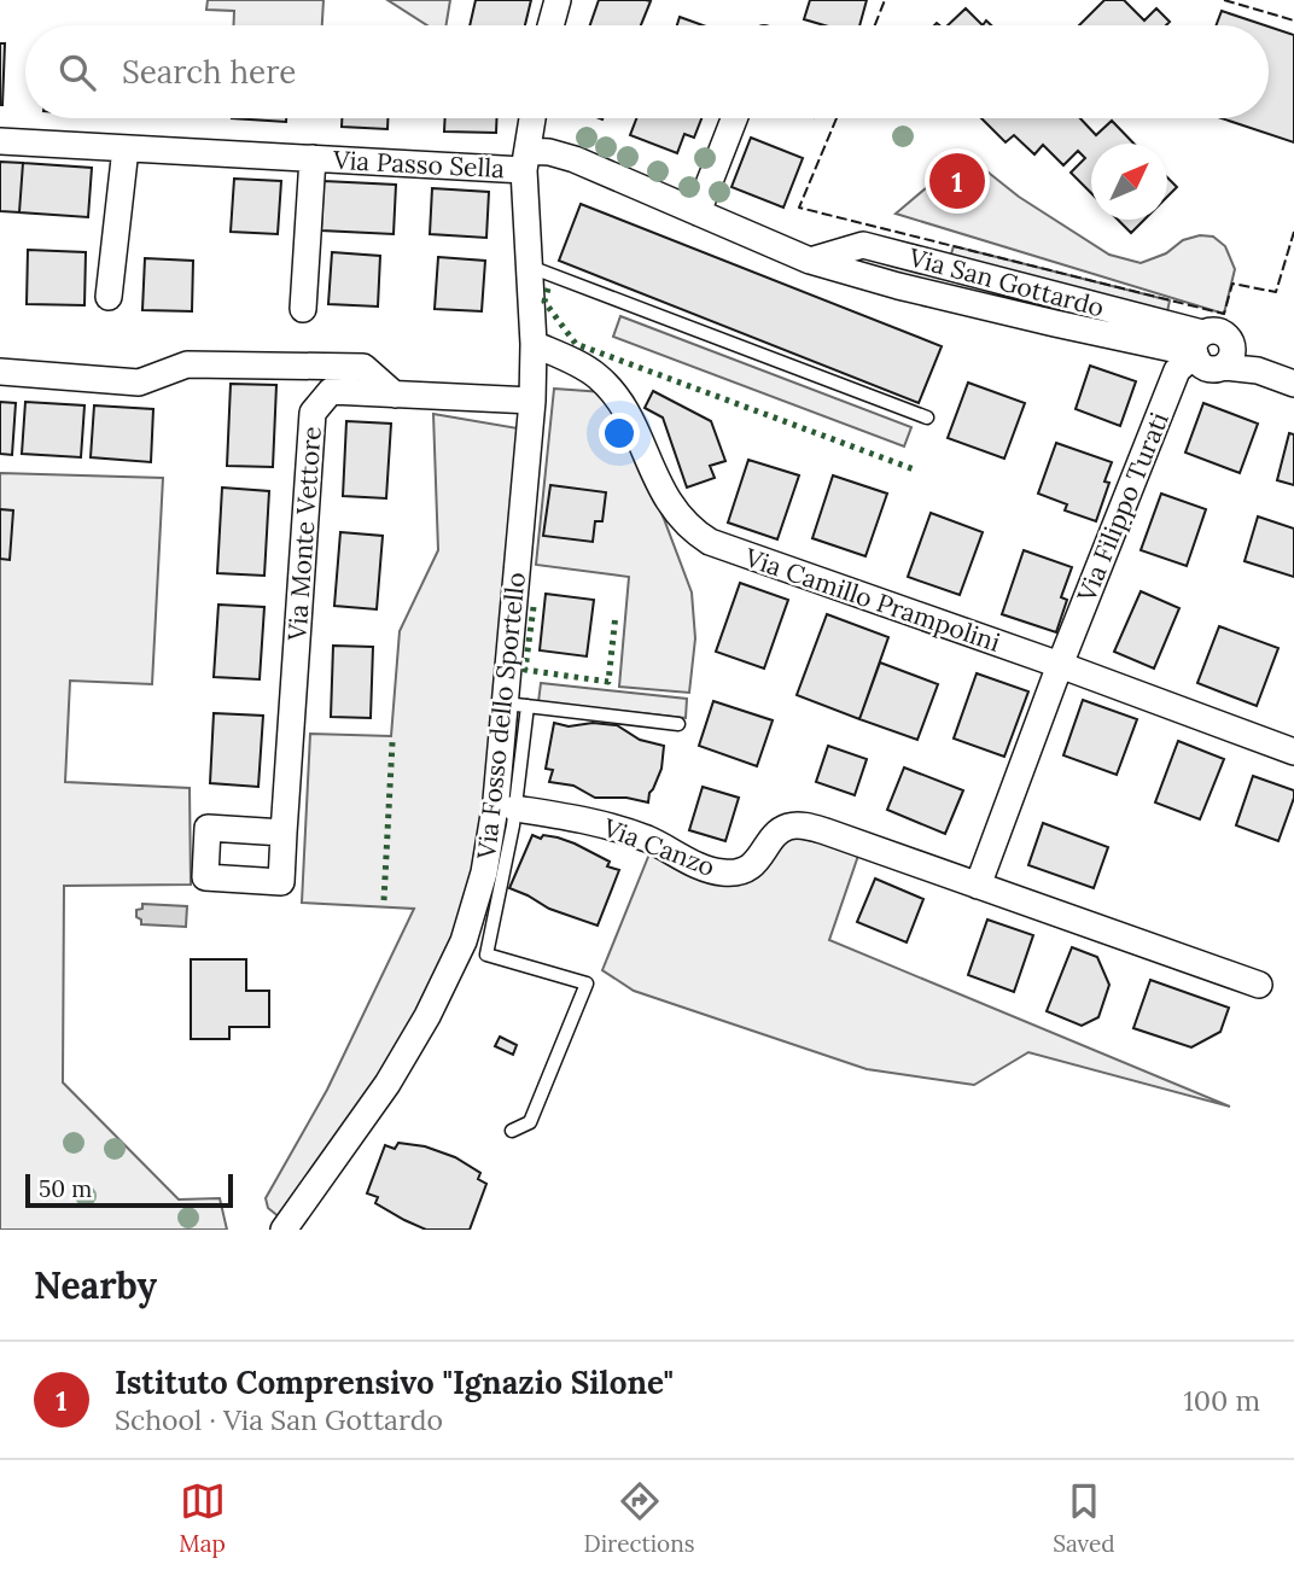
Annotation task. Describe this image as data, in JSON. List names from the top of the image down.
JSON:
{
  "streets": {
    "street": [
      "Via Passo Sella",
      "Via San Gottardo",
      "Via Filippo Turati",
      "Via Monte Vettore",
      "Via Camillo Prampolini",
      "Via Fosso dello Sportello",
      "Via Canzo"
    ]
  },
  "crossings": [
    ["Via Passo Sella", "Via San Gottardo"],
    ["Via Passo Sella", "Via Fosso dello Sportello"],
    ["Via San Gottardo", "Via Filippo Turati"],
    ["Via San Gottardo", "Via Fosso dello Sportello"],
    ["Via Filippo Turati", "Via Camillo Prampolini"],
    ["Via Monte Vettore", "Via Fosso dello Sportello"],
    ["Via Camillo Prampolini", "Via Fosso dello Sportello"]
  ],
  "scale_bar": "50 m",
  "north": "top right",
  "page": {
    "search": "Search here",
    "pins": "1",
    "scale": "50 m",
    "heading": "Nearby",
    "list": [
      {
        "mark": "1",
        "name": "Istituto Comprensivo \"Ignazio Silone\"",
        "note": "School · Via San Gottardo",
        "value": "100 m"
      }
    ],
    "nav": ["Map", "Directions", "Saved"]
  }
}
